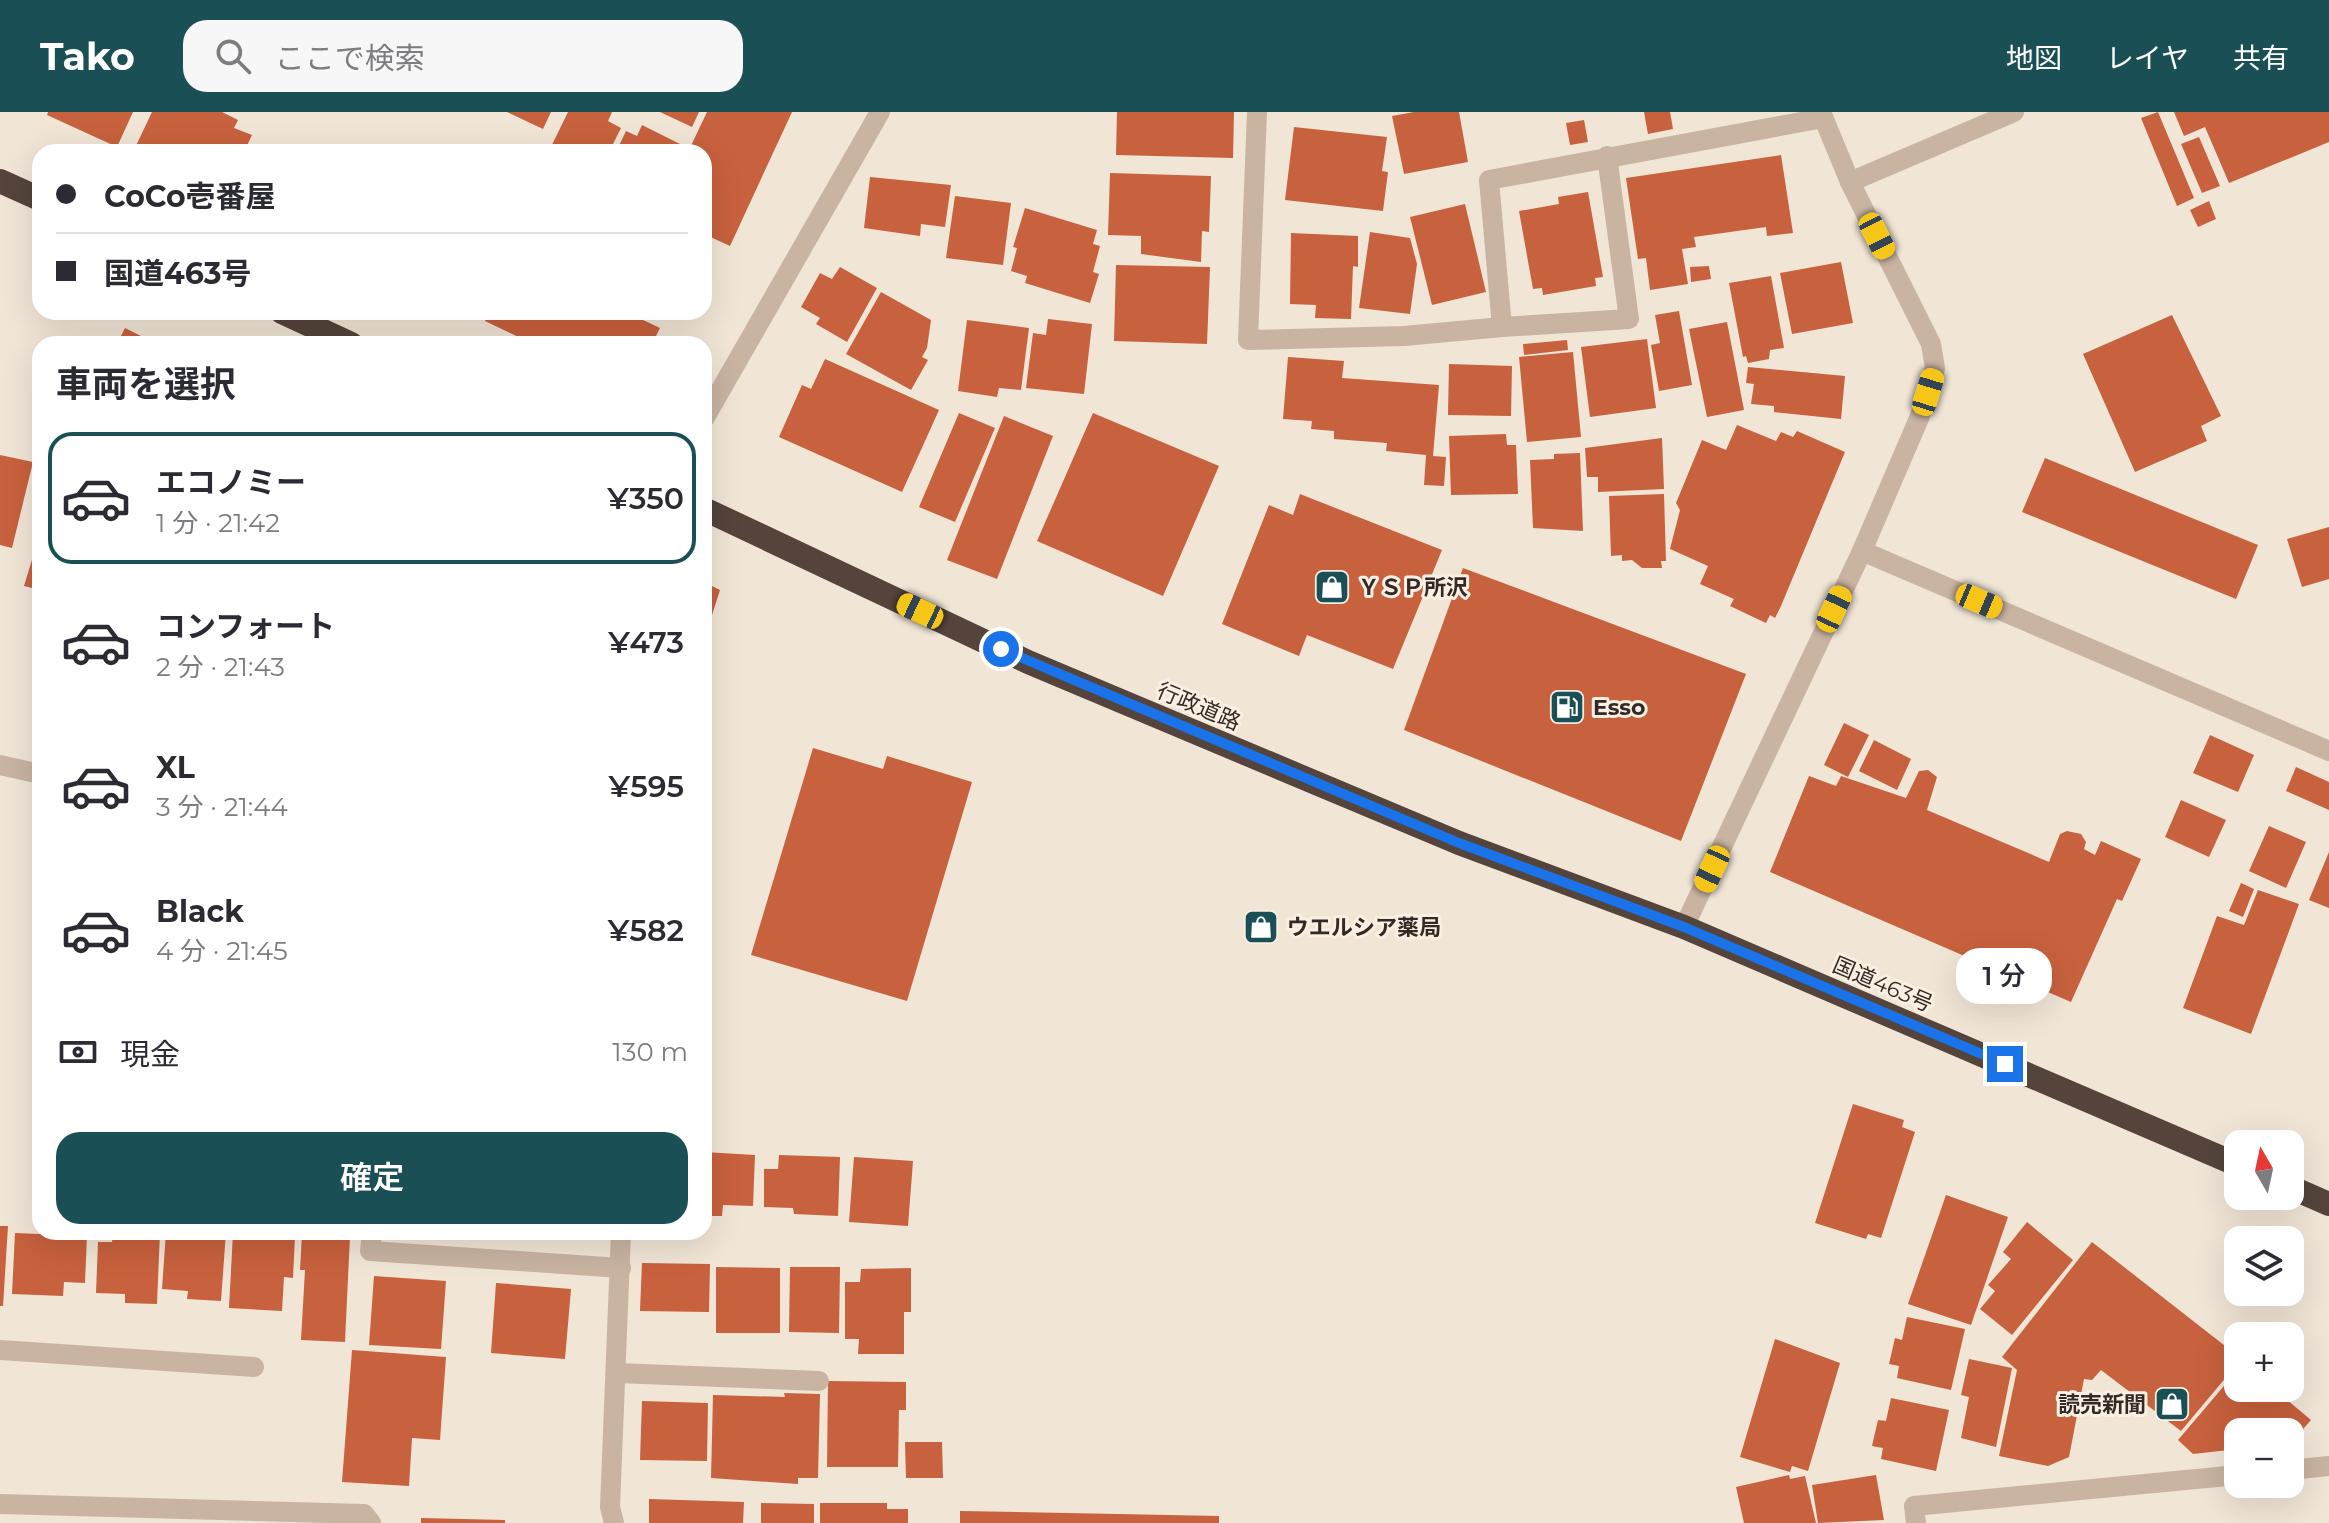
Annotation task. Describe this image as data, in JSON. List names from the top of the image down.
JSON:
{
  "streets": {
    "highway": ["行政道路", "国道463号"]
  },
  "crossings": [
    ["行政道路", "国道463号"]
  ],
  "places": {
    "shop": ["ＹＳＰ所沢", "ウエルシア薬局", "読売新聞"],
    "fuel station": ["Esso"]
  },
  "north": "top",
  "page": {
    "header": "Tako",
    "search": "ここで検索",
    "nav": ["地図", "レイヤ", "共有"],
    "banner": ["CoCo壱番屋", "国道463号"],
    "heading": "車両を選択",
    "list": [
      {
        "name": "エコノミー",
        "note": "1 分 · 21:42",
        "value": "¥350"
      },
      {
        "name": "コンフォート",
        "note": "2 分 · 21:43",
        "value": "¥473"
      },
      {
        "name": "XL",
        "note": "3 分 · 21:44",
        "value": "¥595"
      },
      {
        "name": "Black",
        "note": "4 分 · 21:45",
        "value": "¥582"
      }
    ],
    "bubble": "1 分",
    "pay": ["現金", "130 m"],
    "buttons": "確定",
    "map_buttons": ["+", "−"]
  }
}
